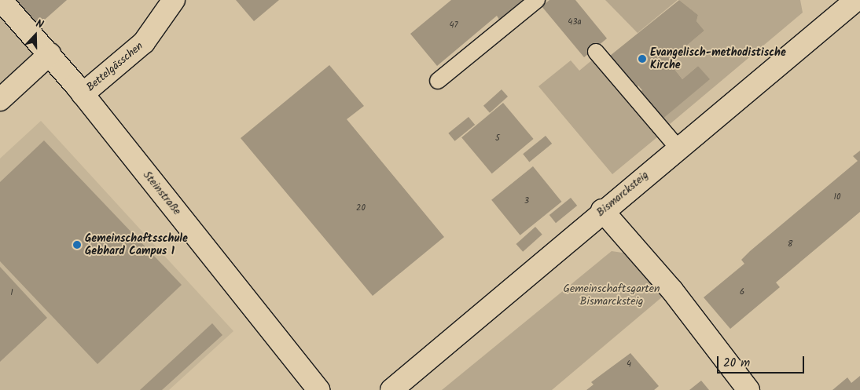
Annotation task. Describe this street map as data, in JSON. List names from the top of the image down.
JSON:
{
  "streets": {
    "street": ["Bettelgässchen", "Steinstraße", "Bismarcksteig"]
  },
  "crossings": [
    ["Bettelgässchen", "Steinstraße"]
  ],
  "parks": ["Gemeinschaftsgarten Bismarcksteig"],
  "places": ["Evangelisch-methodistische Kirche", "Gemeinschaftsschule Gebhard Campus 1"],
  "house_numbers": [
    "43a",
    "47",
    "5",
    "10",
    "3",
    "20",
    "8",
    "6",
    "1",
    "4"
  ],
  "scale_bar": "20 m",
  "north": "top"
}
